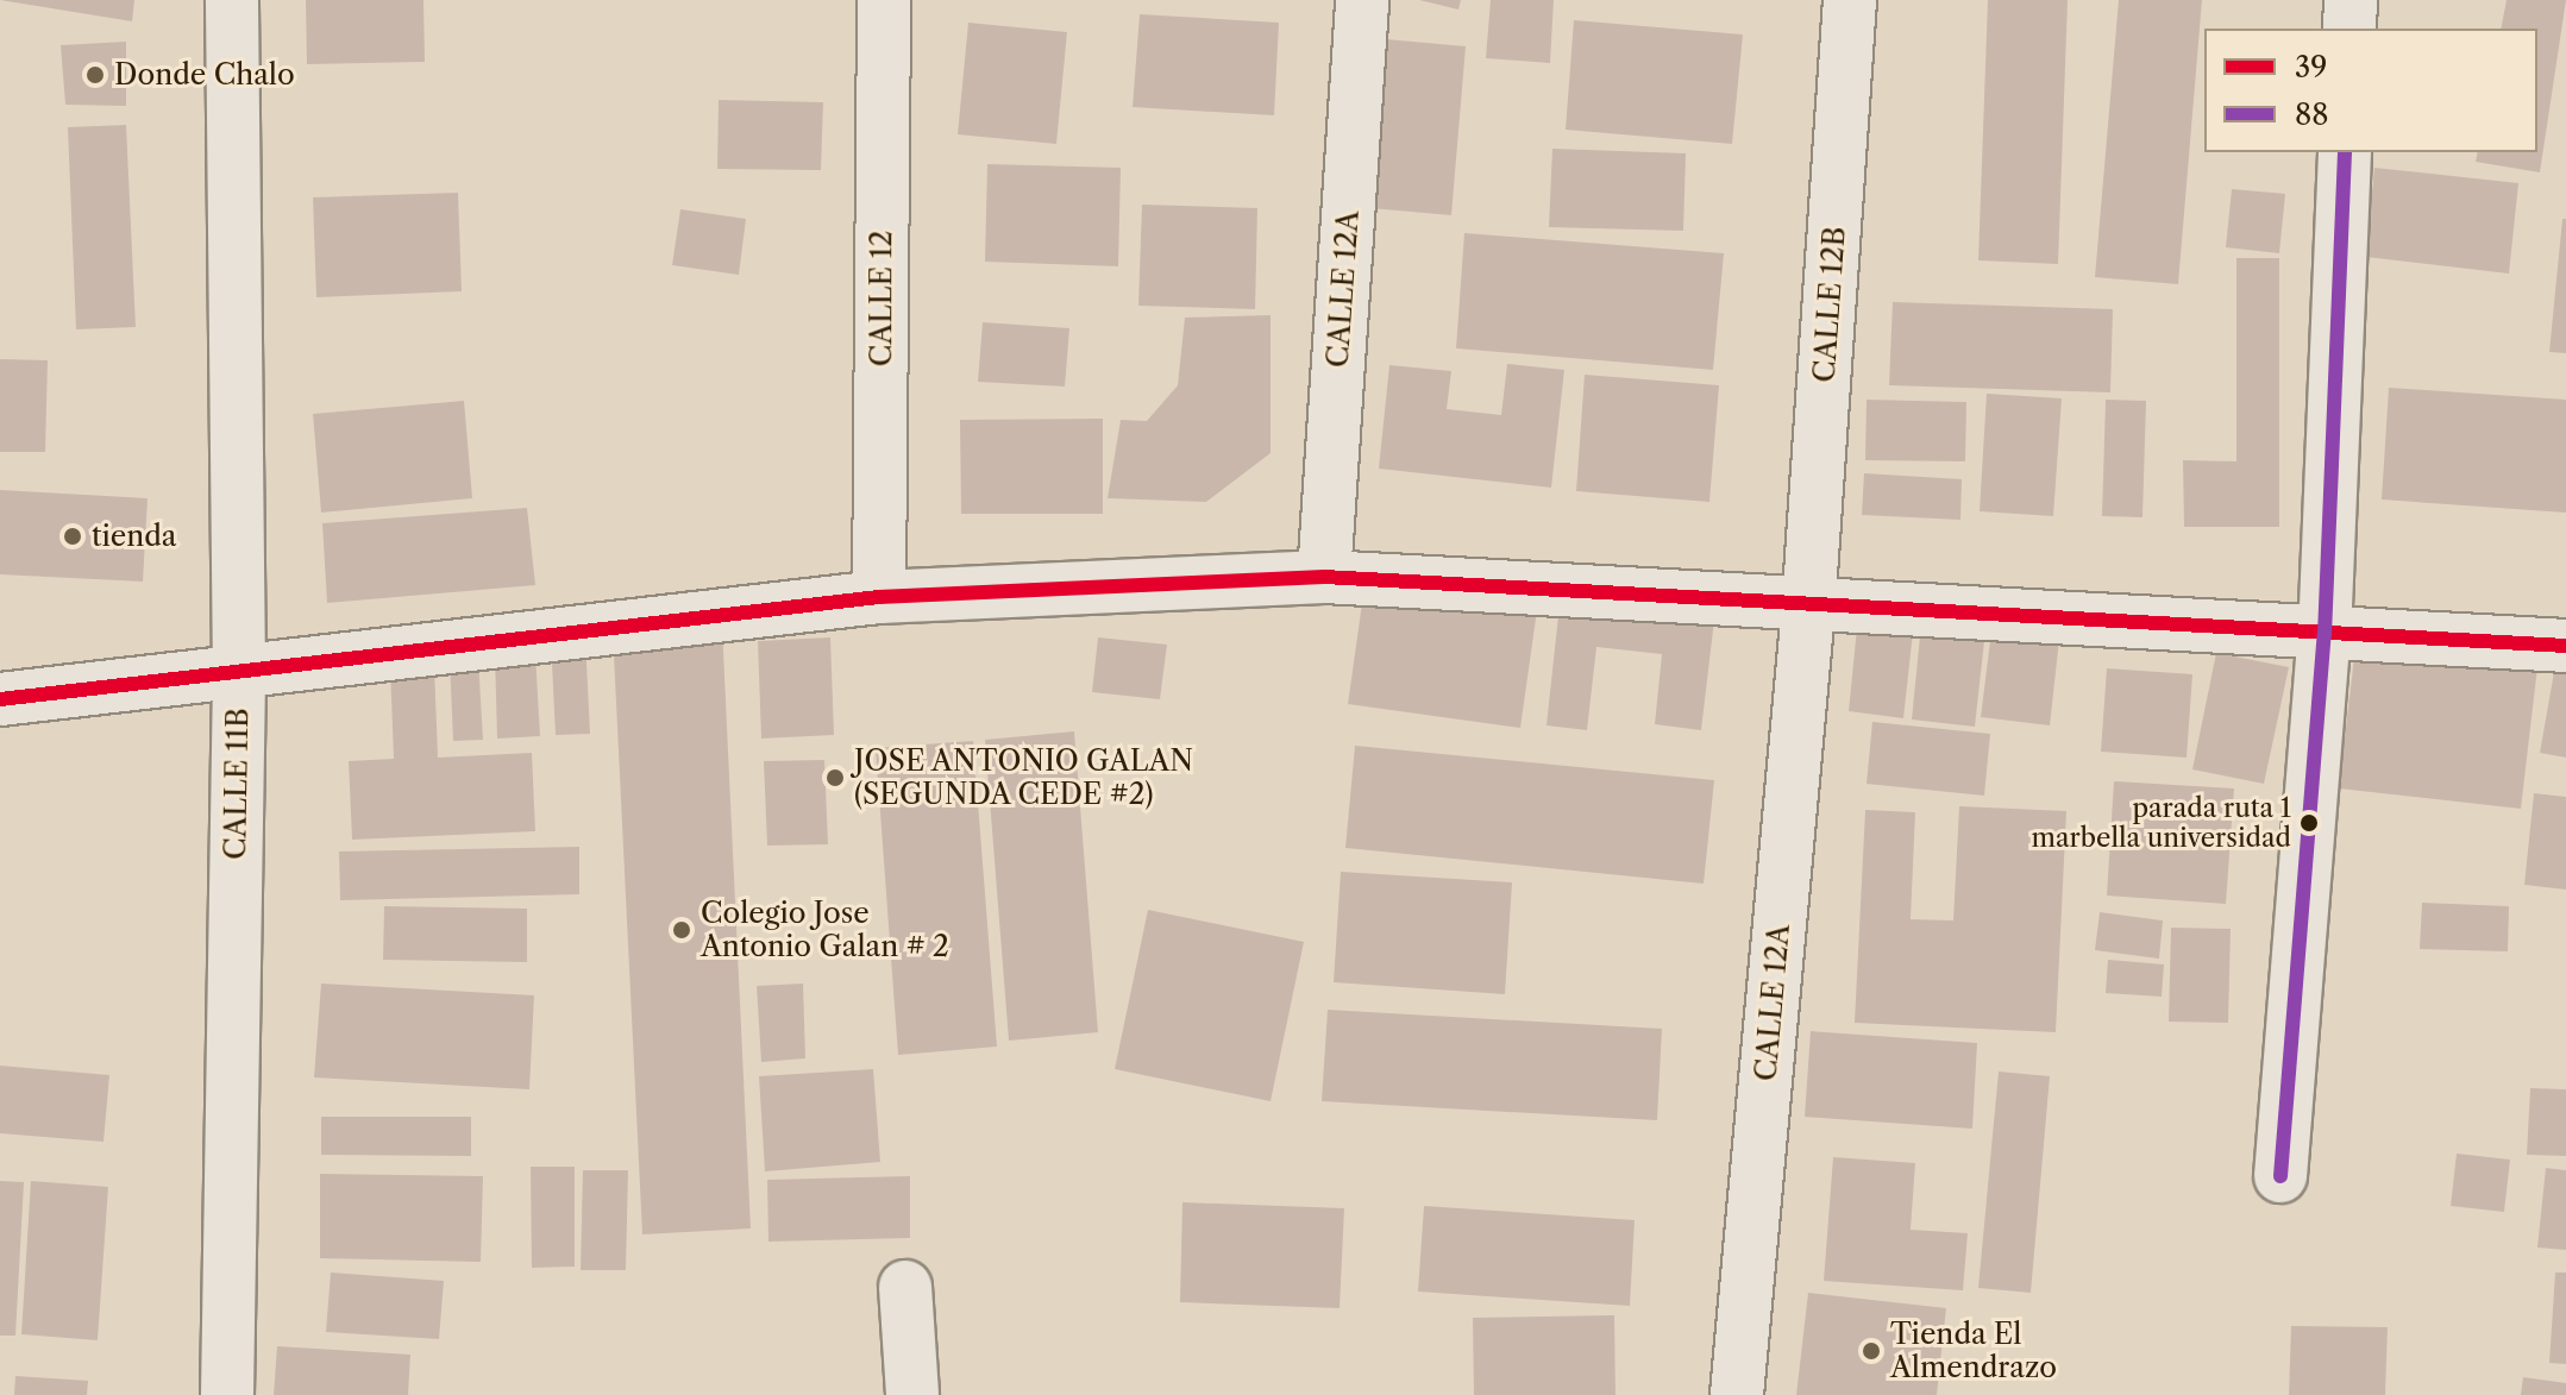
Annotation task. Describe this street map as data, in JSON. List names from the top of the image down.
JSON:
{
  "streets": {
    "street": [
      "CALLE 12A",
      "CALLE 12",
      "CALLE 12B",
      "CALLE 11B"
    ]
  },
  "crossings": [
    ["CALLE 12A", "CALLE 12B"]
  ],
  "places": [
    "Donde Chalo",
    "tienda",
    "JOSE ANTONIO GALAN (SEGUNDA CEDE #2)",
    "parada ruta 1 marbella universidad",
    "Colegio Jose Antonio Galan # 2",
    "Tienda El Almendrazo"
  ],
  "lines": ["transit line 88", "transit line 39"],
  "legend": ["39", "88"]
}
